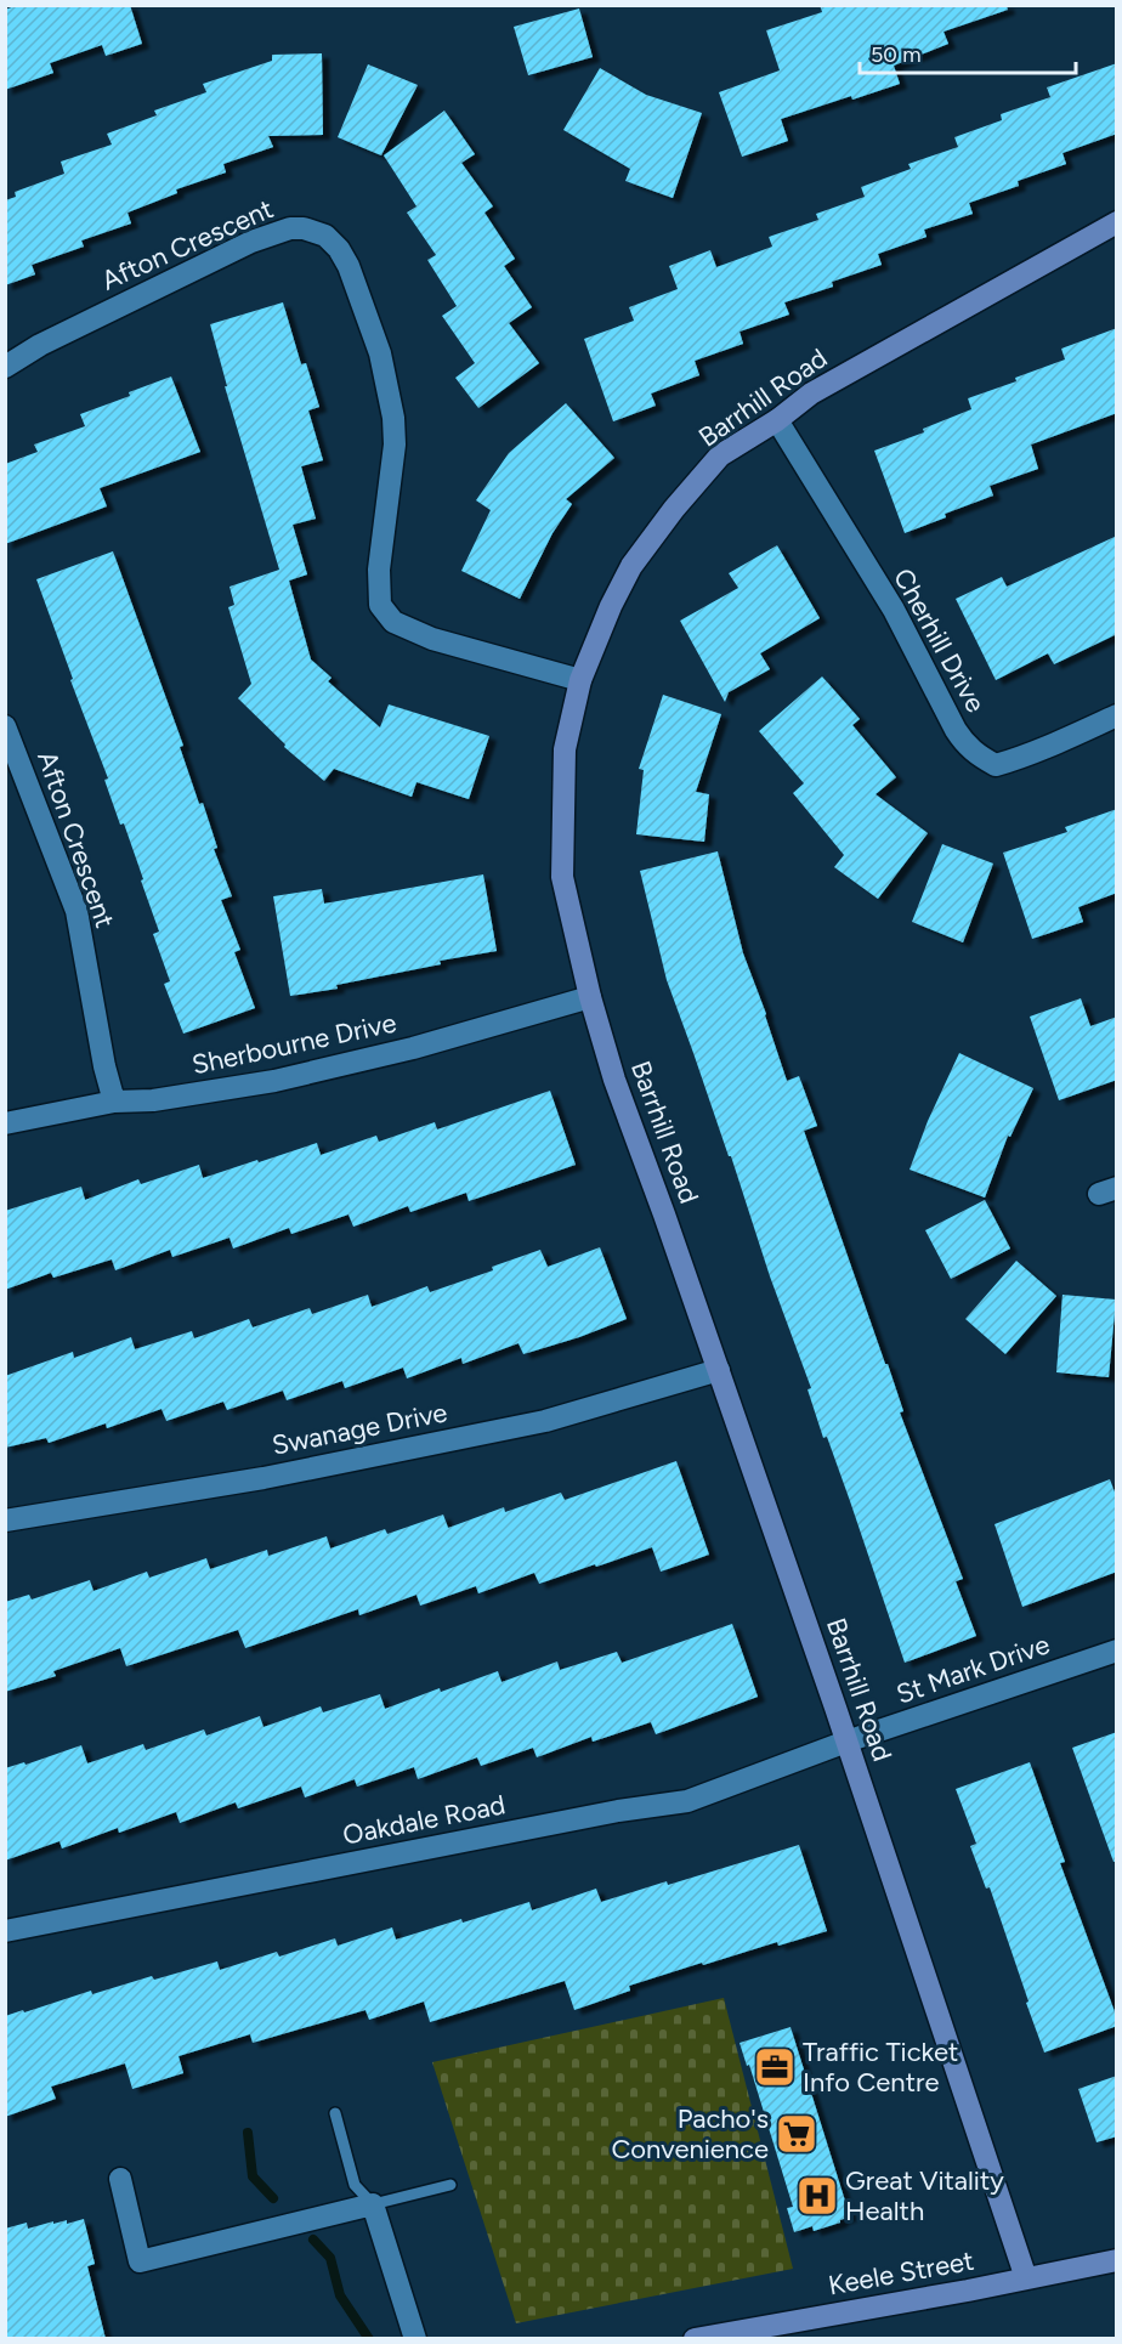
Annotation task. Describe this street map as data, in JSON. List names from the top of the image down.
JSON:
{
  "streets": {
    "street": [
      "Afton Crescent",
      "Barrhill Road",
      "Cherhill Drive",
      "Sherbourne Drive",
      "Swanage Drive",
      "St Mark Drive",
      "Oakdale Road",
      "Keele Street"
    ]
  },
  "crossings": [
    ["Afton Crescent", "Barrhill Road"],
    ["Afton Crescent", "Sherbourne Drive"],
    ["Barrhill Road", "Cherhill Drive"],
    ["Barrhill Road", "Sherbourne Drive"],
    ["Barrhill Road", "Swanage Drive"],
    ["Barrhill Road", "St Mark Drive"],
    ["Barrhill Road", "Oakdale Road"],
    ["Barrhill Road", "Keele Street"],
    ["St Mark Drive", "Oakdale Road"]
  ],
  "places": {
    "office": ["Traffic Ticket Info Centre"],
    "supermarket": ["Pacho's Convenience"],
    "hospital": ["Great Vitality Health"]
  },
  "scale_bar": "50 m"
}
